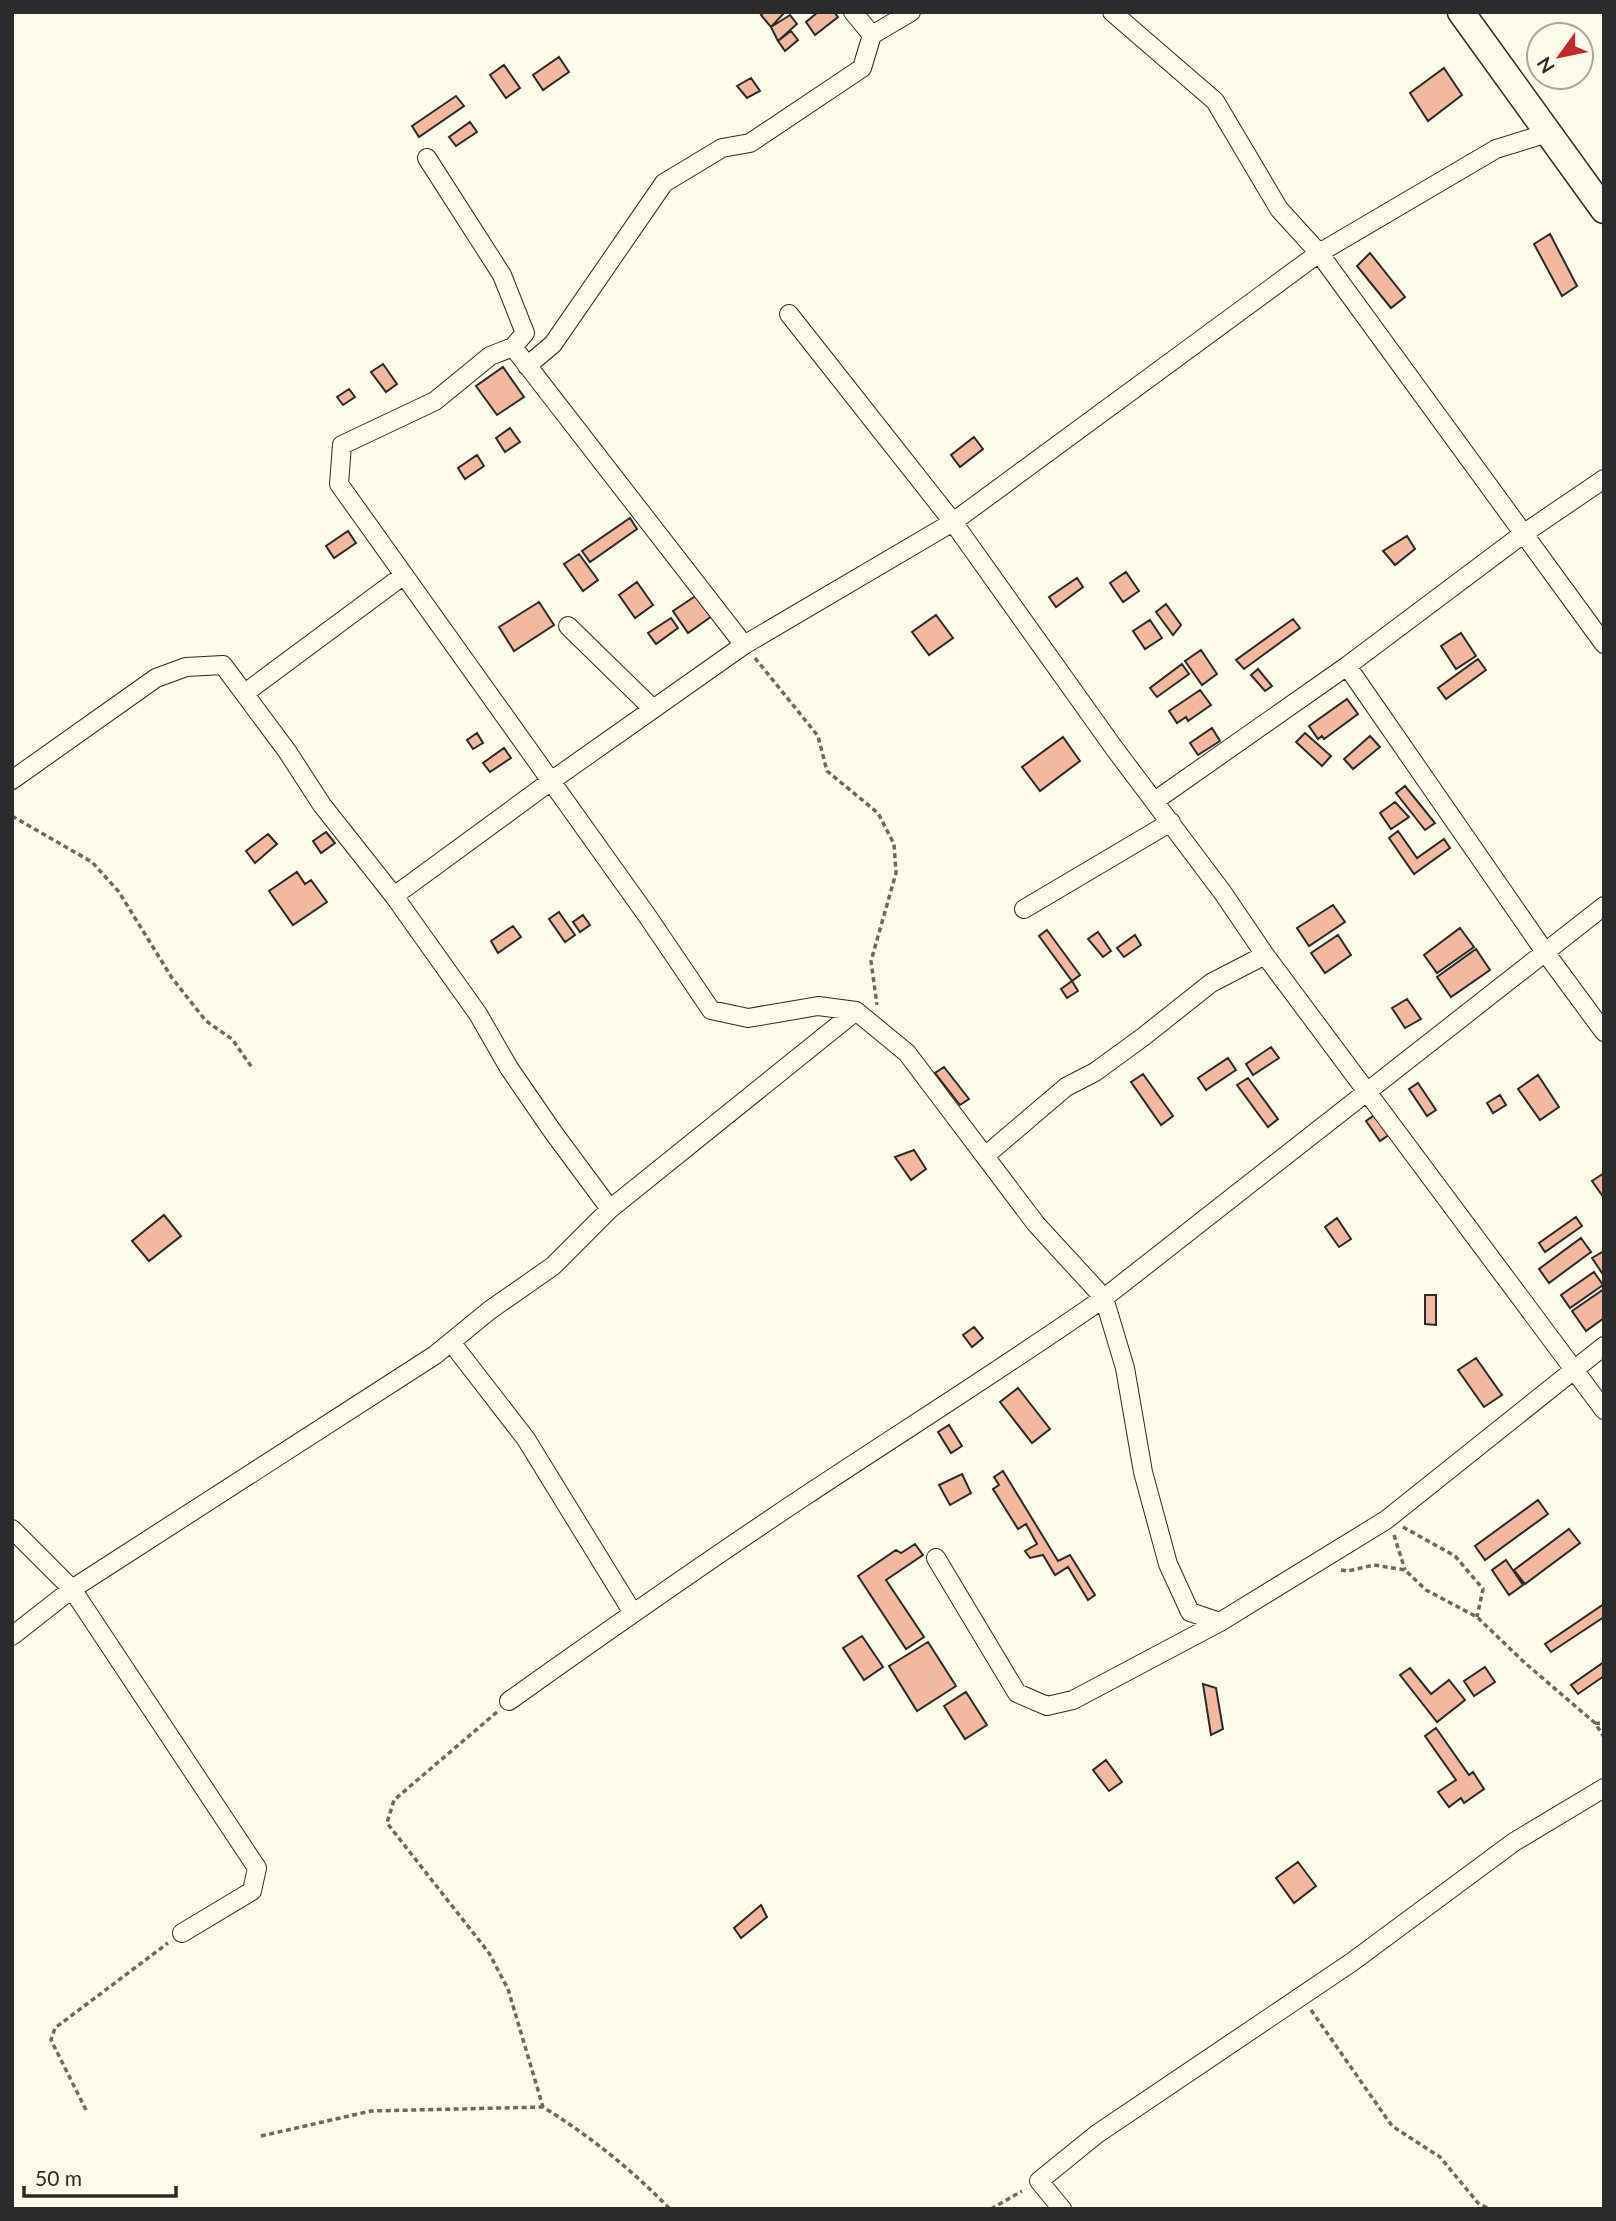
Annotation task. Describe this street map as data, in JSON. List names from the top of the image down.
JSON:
{
  "scale_bar": "50 m",
  "north": "bottom left"
}
